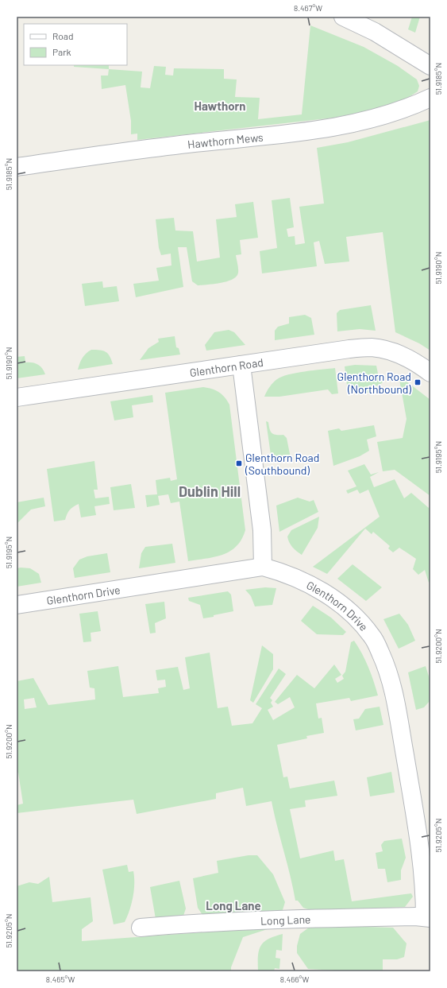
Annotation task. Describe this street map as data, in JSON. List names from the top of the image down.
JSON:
{
  "streets": {
    "street": [
      "Hawthorn Mews",
      "Glenthorn Road",
      "Glenthorn Drive",
      "Long Lane"
    ]
  },
  "crossings": [
    ["Glenthorn Drive", "Long Lane"]
  ],
  "districts": ["Hawthorn", "Dublin Hill", "Long Lane"],
  "places": {
    "transit": ["Glenthorn Road (Northbound)", "Glenthorn Road (Southbound)"]
  },
  "legend": ["Road", "Park"],
  "coordinates": [
    "8.467°W",
    "51.9185°N",
    "51.9190°N",
    "51.9195°N",
    "51.9200°N",
    "51.9205°N",
    "8.465°W",
    "8.466°W"
  ]
}
